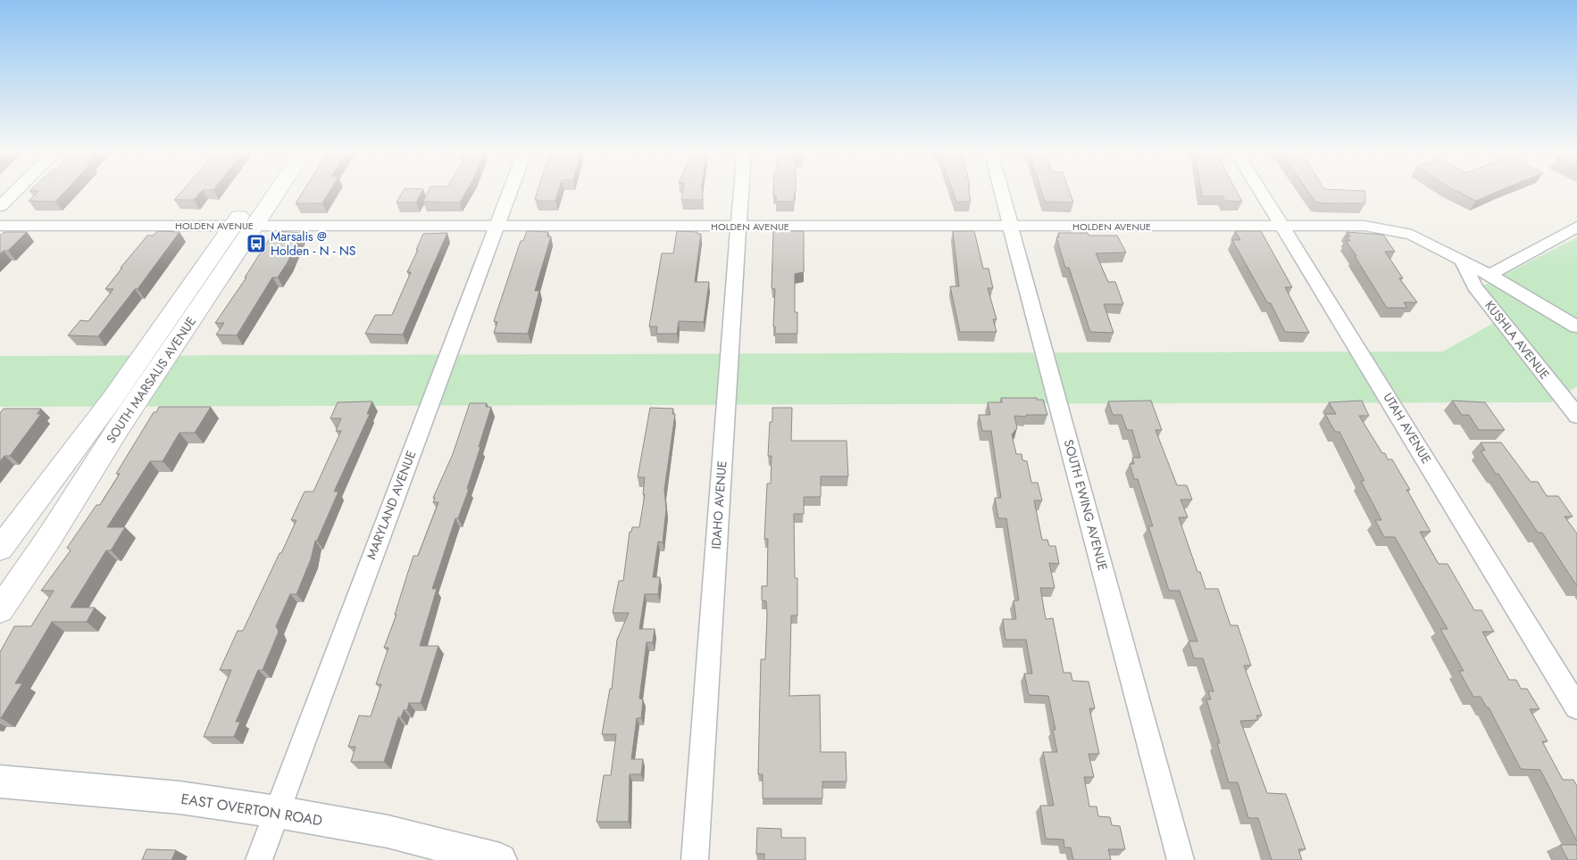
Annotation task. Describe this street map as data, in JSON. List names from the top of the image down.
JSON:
{
  "streets": {
    "main road": ["SOUTH MARSALIS AVENUE"],
    "street": [
      "HOLDEN AVENUE",
      "KUSHLA AVENUE",
      "UTAH AVENUE",
      "MARYLAND AVENUE",
      "IDAHO AVENUE",
      "SOUTH EWING AVENUE",
      "EAST OVERTON ROAD"
    ]
  },
  "crossings": [
    ["HOLDEN AVENUE", "KUSHLA AVENUE"],
    ["HOLDEN AVENUE", "SOUTH MARSALIS AVENUE"],
    ["HOLDEN AVENUE", "UTAH AVENUE"],
    ["HOLDEN AVENUE", "MARYLAND AVENUE"],
    ["HOLDEN AVENUE", "IDAHO AVENUE"],
    ["HOLDEN AVENUE", "SOUTH EWING AVENUE"],
    ["MARYLAND AVENUE", "EAST OVERTON ROAD"]
  ],
  "places": {
    "bus stop": ["Marsalis @ Holden - N - NS"]
  }
}
